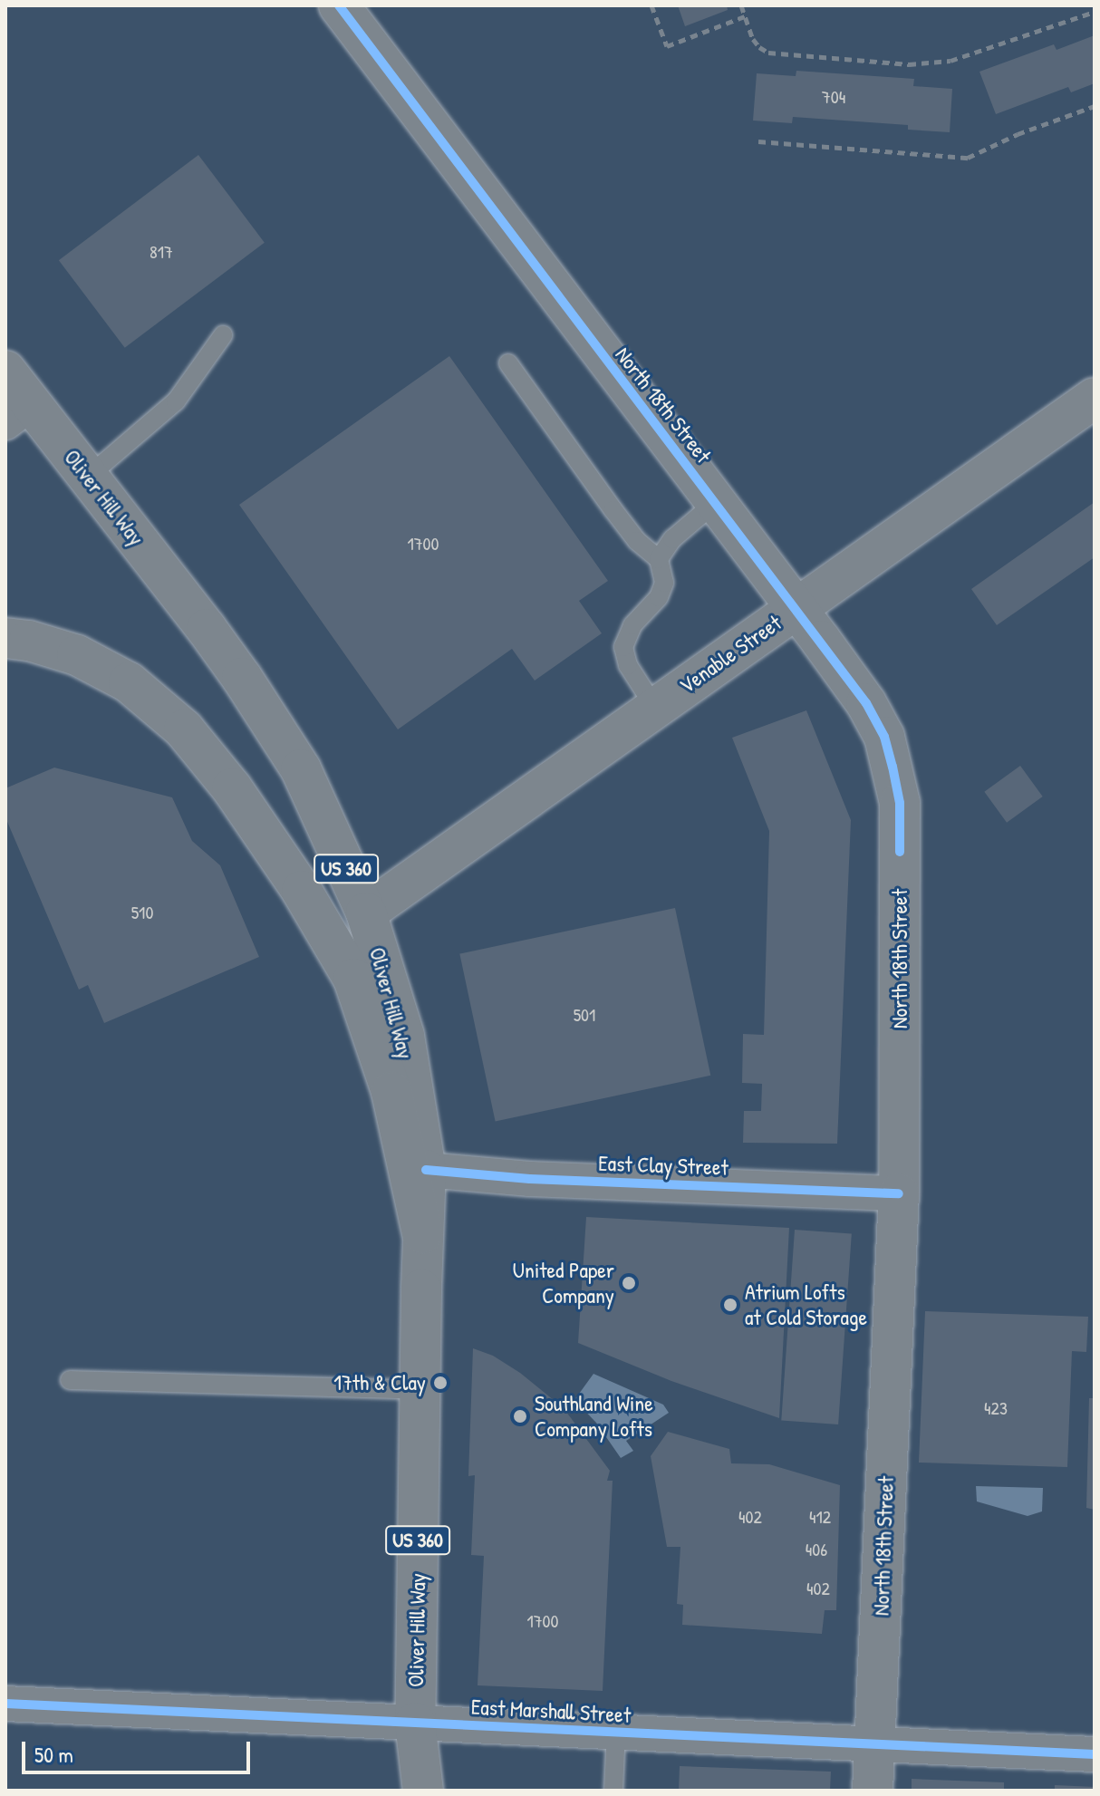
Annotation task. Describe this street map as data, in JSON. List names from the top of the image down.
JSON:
{
  "streets": {
    "main road": [
      "North 18th Street",
      "Oliver Hill Way",
      "Venable Street",
      "US 360"
    ],
    "street": ["East Clay Street", "East Marshall Street"]
  },
  "crossings": [
    ["North 18th Street", "Venable Street"],
    ["North 18th Street", "East Clay Street"],
    ["North 18th Street", "East Marshall Street"],
    ["Oliver Hill Way", "Venable Street"],
    ["Oliver Hill Way", "East Clay Street"],
    ["Oliver Hill Way", "East Marshall Street"]
  ],
  "places": [
    "United Paper Company",
    "Atrium Lofts at Cold Storage",
    "17th & Clay",
    "Southland Wine Company Lofts"
  ],
  "house_numbers": [
    "704",
    "817",
    "1700",
    "510",
    "501",
    "423",
    "402",
    "412",
    "406",
    "402",
    "1700"
  ],
  "scale_bar": "50 m"
}
